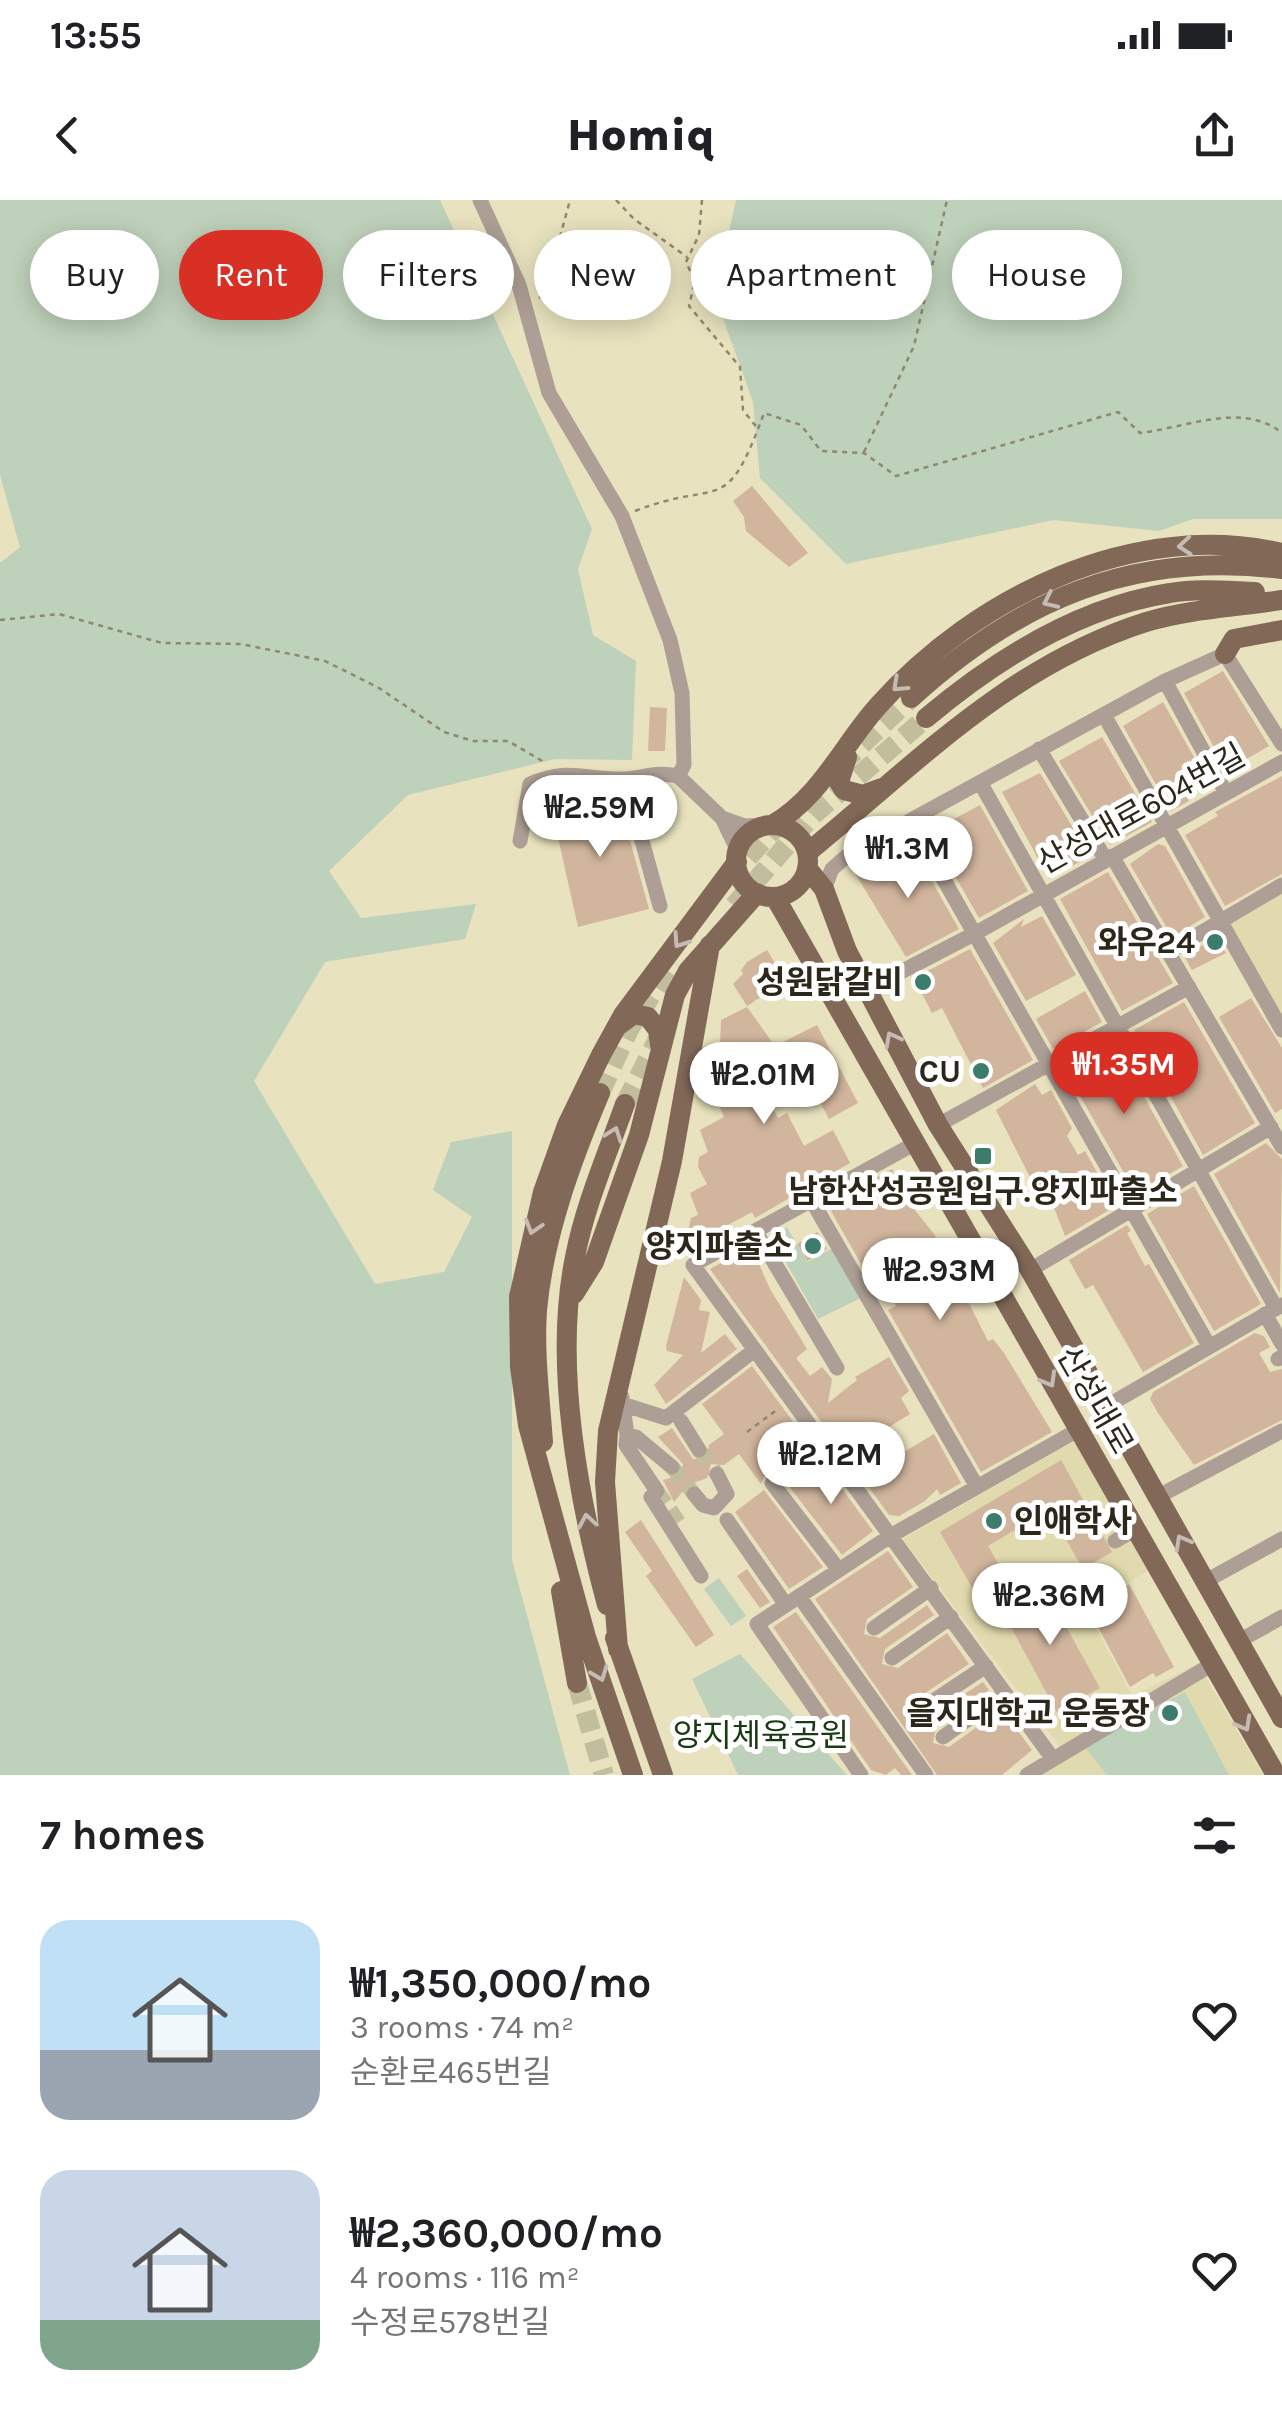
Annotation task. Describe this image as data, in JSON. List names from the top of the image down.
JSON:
{
  "streets": {
    "main road": ["산성대로"],
    "street": ["산성대로604번길"]
  },
  "crossings": [
    ["산성대로604번길", "산성대로"]
  ],
  "parks": ["양지체육공원"],
  "places": {
    "other": [
      "와우24",
      "성원닭갈비",
      "CU",
      "양지파출소",
      "인애학사",
      "을지대학교 운동장"
    ],
    "transit": ["남한산성공원입구.양지파출소"]
  },
  "page": {
    "status": "13:55",
    "header": "Homiq",
    "chip": [
      "Buy",
      "Rent",
      "Filters",
      "New",
      "Apartment",
      "House"
    ],
    "price": [
      "₩2.59M",
      "₩1.3M",
      "₩1.35M",
      "₩2.01M",
      "₩2.93M",
      "₩2.12M",
      "₩2.36M"
    ],
    "heading": "7 homes",
    "list": [
      {
        "name": "₩1,350,000/mo",
        "note": "3 rooms · 74 m² · 순환로465번길"
      },
      {
        "name": "₩2,360,000/mo",
        "note": "4 rooms · 116 m² · 수정로578번길"
      }
    ]
  }
}
